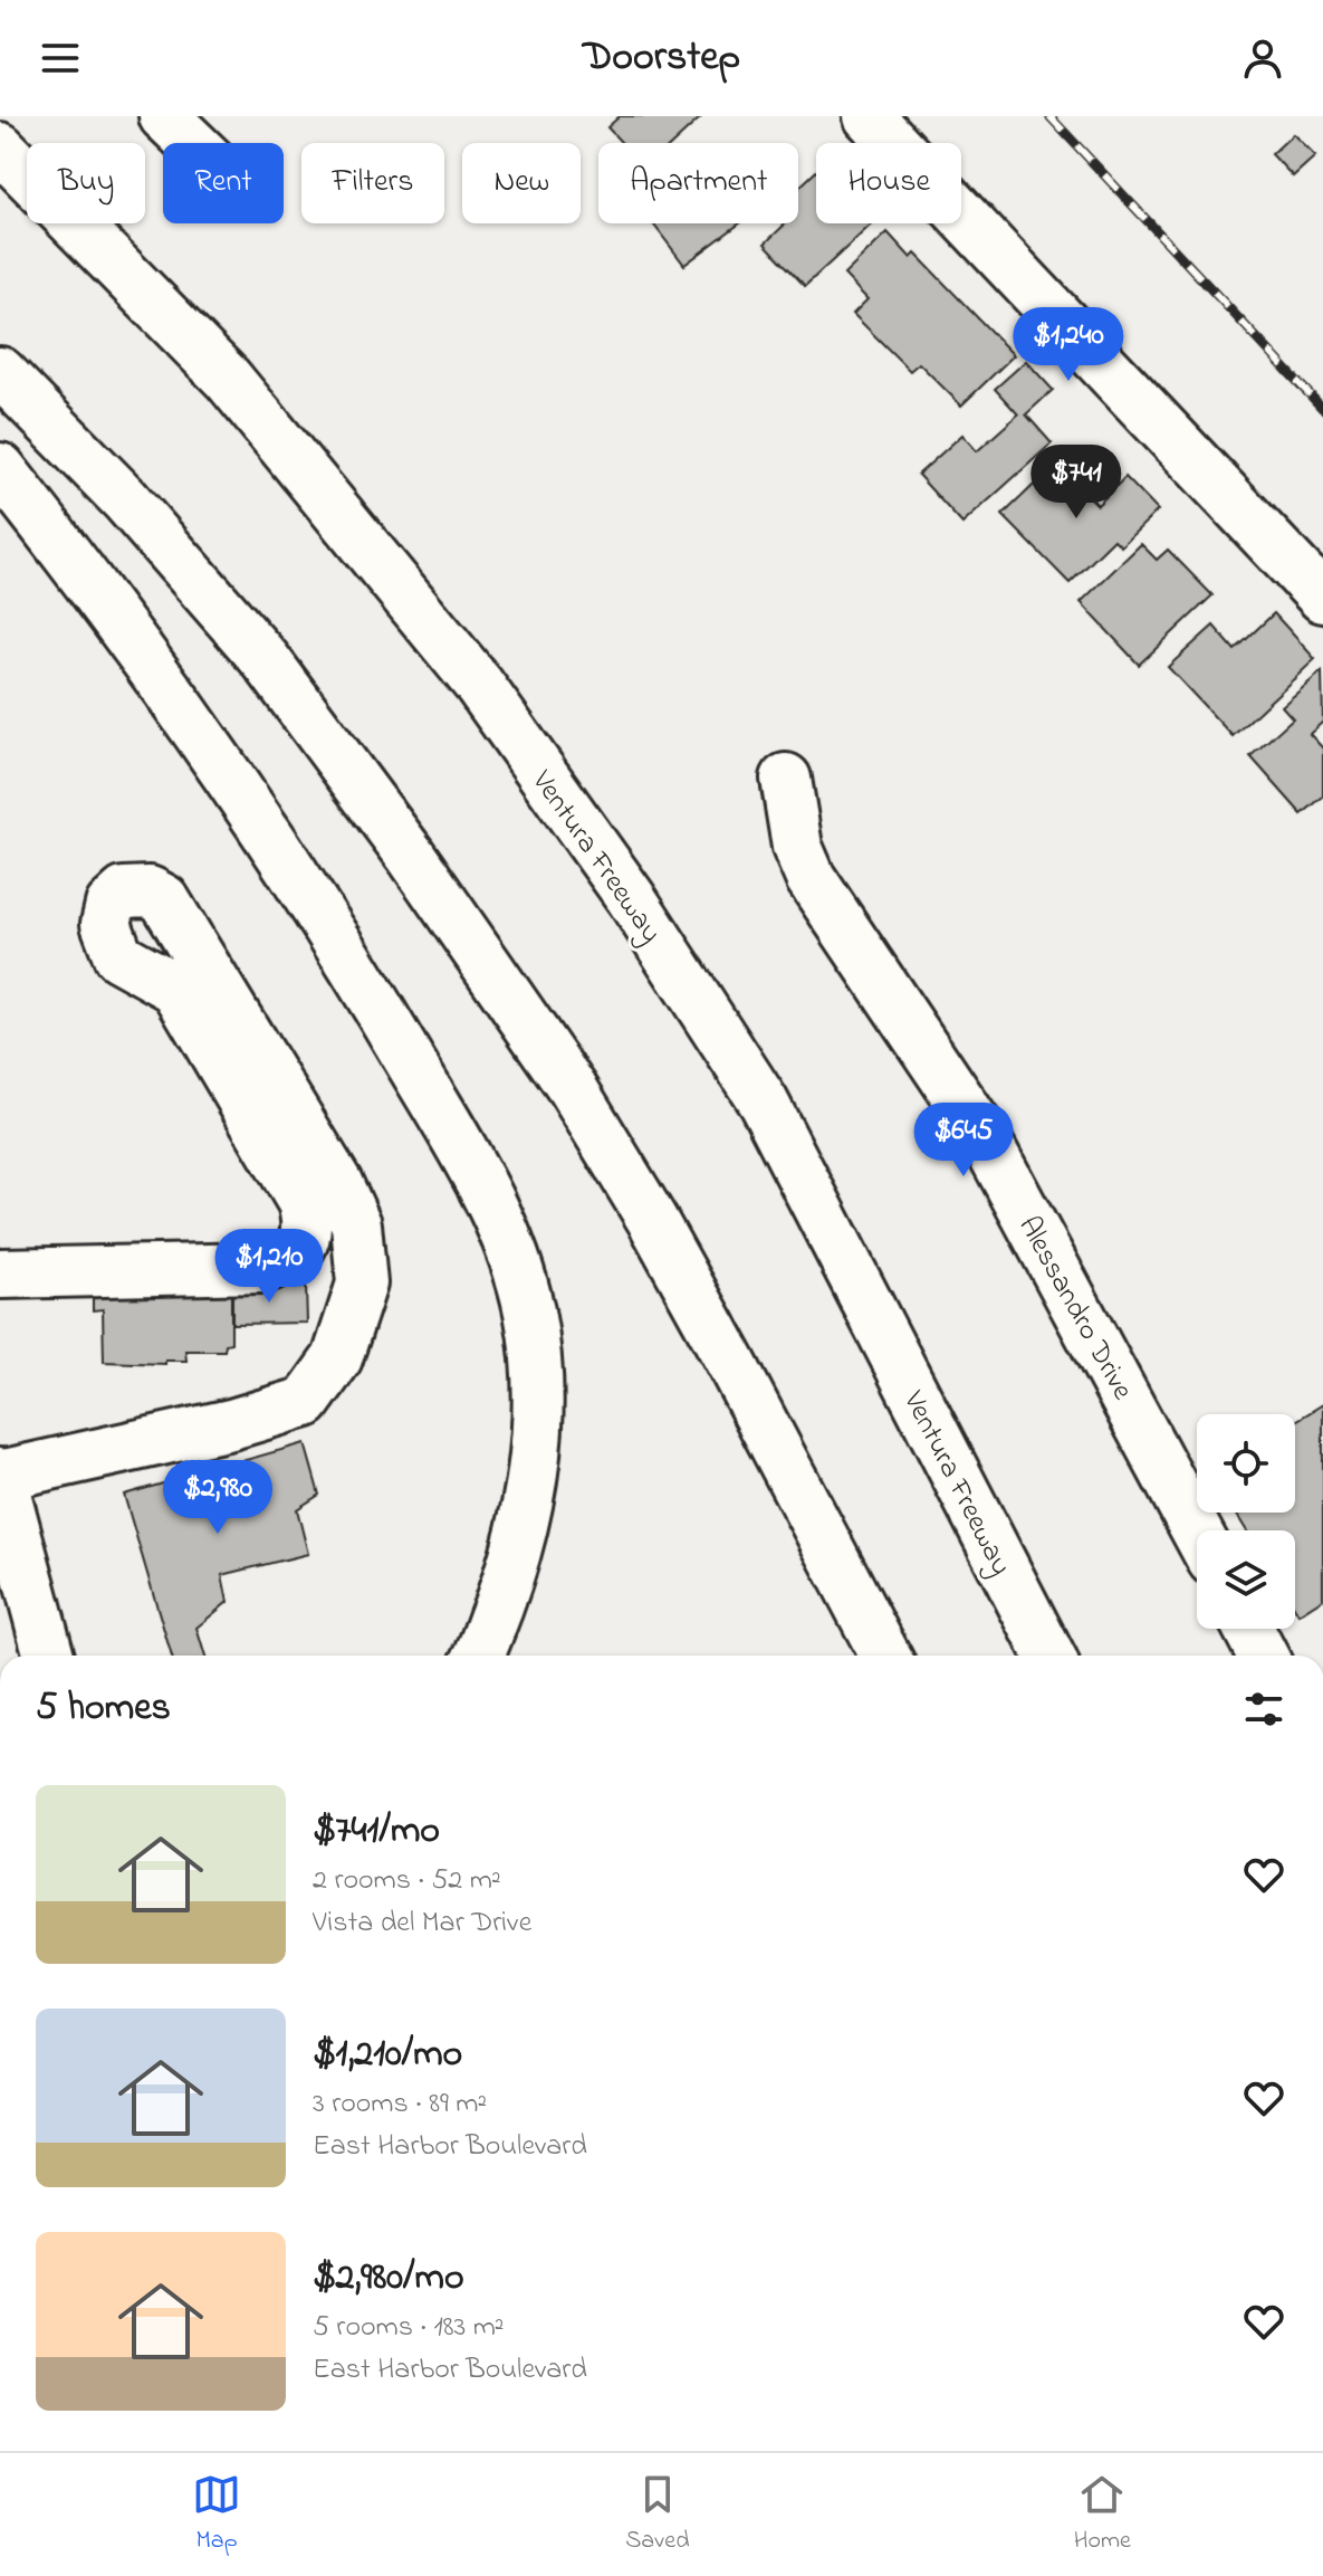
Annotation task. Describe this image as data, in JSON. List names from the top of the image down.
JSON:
{
  "streets": {
    "main road": ["Ventura Freeway", "Alessandro Drive"]
  },
  "page": {
    "header": "Doorstep",
    "chip": [
      "Buy",
      "Rent",
      "Filters",
      "New",
      "Apartment",
      "House"
    ],
    "price": [
      "$1,240",
      "$741",
      "$645",
      "$1,210",
      "$2,980"
    ],
    "heading": "5 homes",
    "list": [
      {
        "name": "$741/mo",
        "note": "2 rooms · 52 m² · Vista del Mar Drive"
      },
      {
        "name": "$1,210/mo",
        "note": "3 rooms · 89 m² · East Harbor Boulevard"
      },
      {
        "name": "$2,980/mo",
        "note": "5 rooms · 183 m² · East Harbor Boulevard"
      }
    ],
    "tabs": ["Map", "Saved", "Home"]
  }
}
